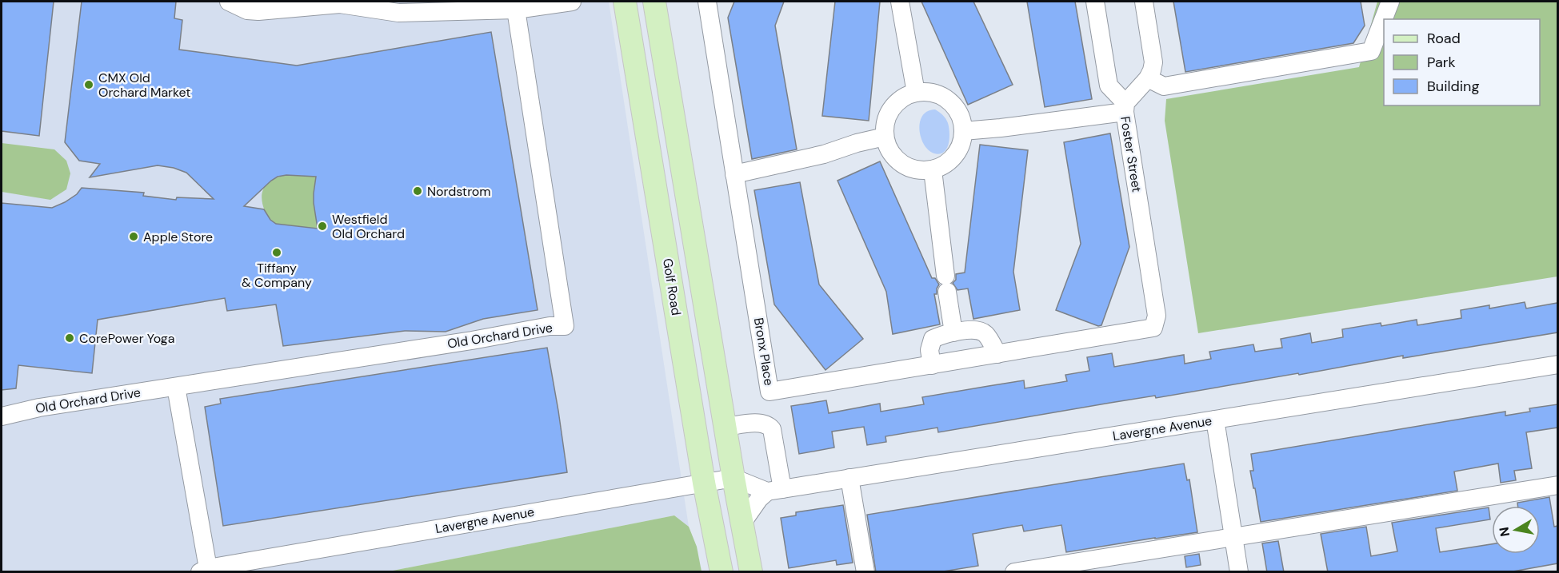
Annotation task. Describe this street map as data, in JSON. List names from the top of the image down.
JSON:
{
  "streets": {
    "main road": ["Golf Road"],
    "street": [
      "Foster Street",
      "Old Orchard Drive",
      "Bronx Place",
      "Lavergne Avenue"
    ]
  },
  "crossings": [
    ["Foster Street", "Bronx Place"],
    ["Golf Road", "Lavergne Avenue"]
  ],
  "places": [
    "CMX Old Orchard Market",
    "Nordstrom",
    "Westfield Old Orchard",
    "Apple Store",
    "Tiffany & Company",
    "CorePower Yoga"
  ],
  "legend": ["Road", "Park", "Building"],
  "north": "left"
}
